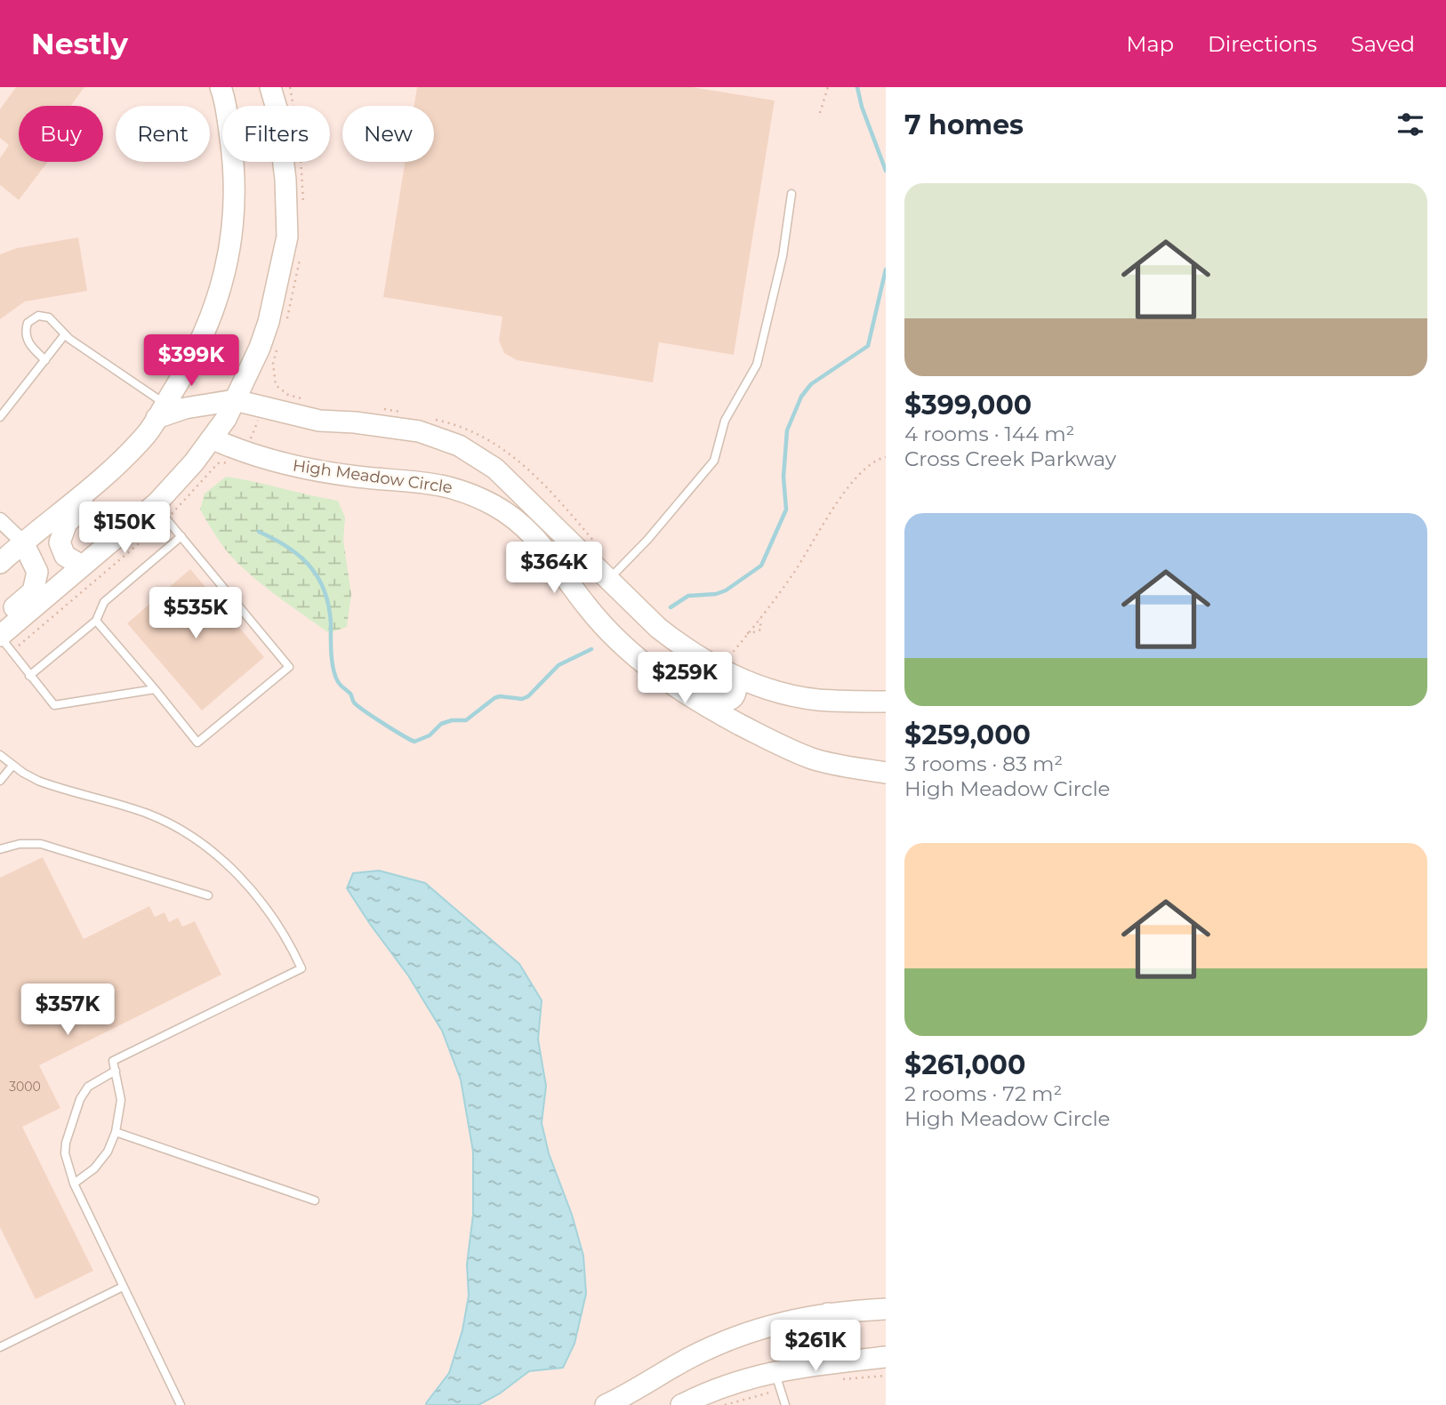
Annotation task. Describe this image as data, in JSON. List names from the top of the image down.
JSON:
{
  "streets": {
    "street": ["High Meadow Circle"]
  },
  "house_numbers": ["3000"],
  "page": {
    "header": "Nestly",
    "nav": ["Map", "Directions", "Saved"],
    "heading": "7 homes",
    "chip": [
      "Buy",
      "Rent",
      "Filters",
      "New"
    ],
    "list": [
      {
        "name": "$399,000",
        "note": "4 rooms · 144 m² · Cross Creek Parkway"
      },
      {
        "name": "$259,000",
        "note": "3 rooms · 83 m² · High Meadow Circle"
      },
      {
        "name": "$261,000",
        "note": "2 rooms · 72 m² · High Meadow Circle"
      }
    ],
    "price": [
      "$399K",
      "$150K",
      "$364K",
      "$535K",
      "$259K",
      "$357K",
      "$261K"
    ]
  }
}
